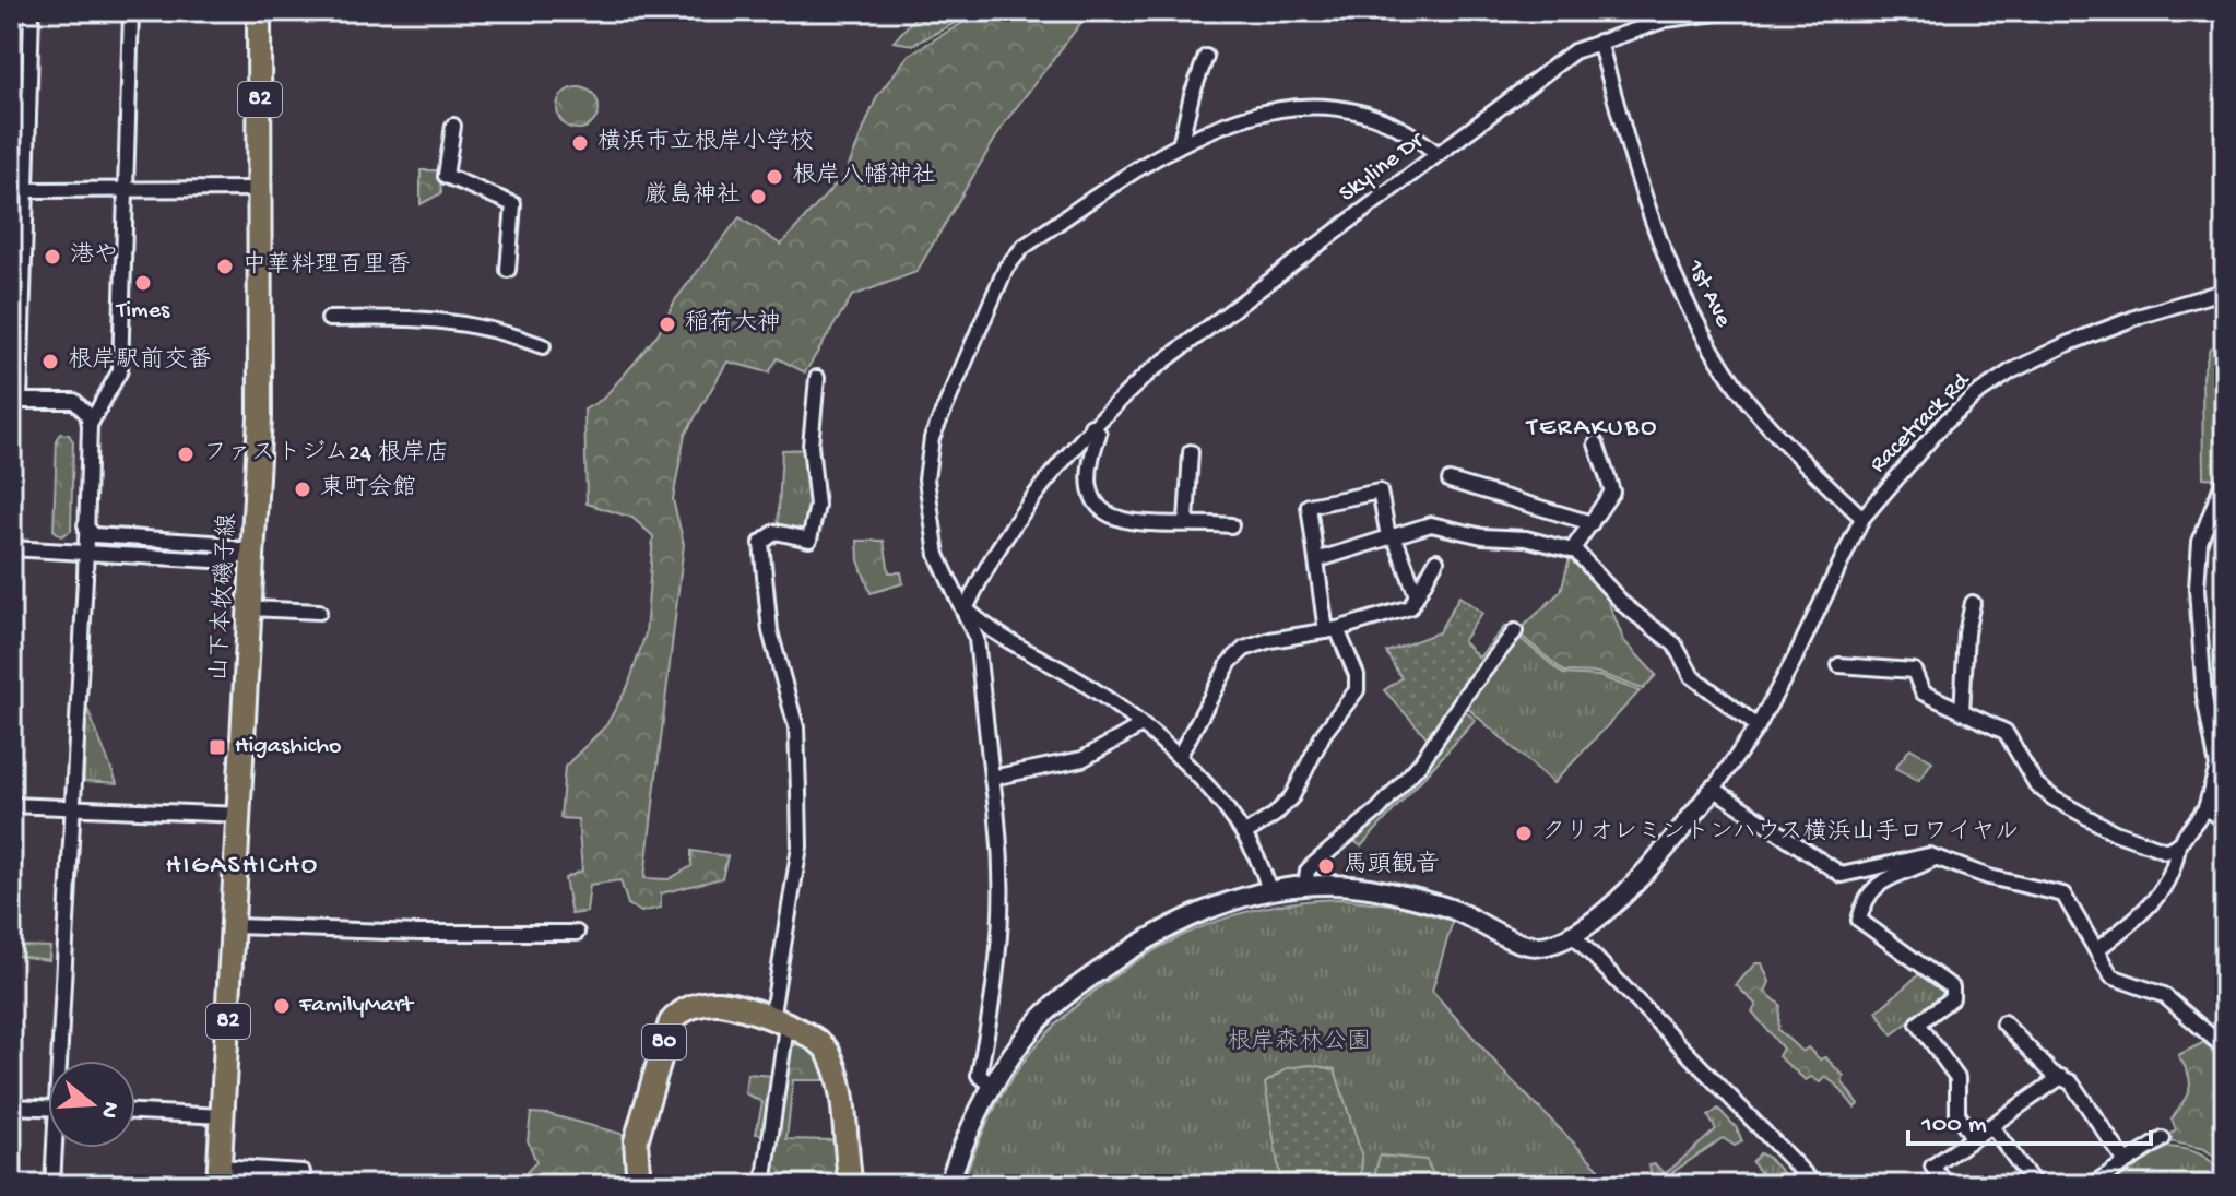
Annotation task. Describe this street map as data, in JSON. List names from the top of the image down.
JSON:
{
  "streets": {
    "main road": ["82", "山下本牧磯子線", "80"],
    "street": ["Skyline Dr", "1st Ave", "Racetrack Rd"]
  },
  "crossings": [
    ["Skyline Dr", "1st Ave"],
    ["1st Ave", "Racetrack Rd"]
  ],
  "districts": ["TERAKUBO", "HIGASHICHO"],
  "parks": ["根岸森林公園"],
  "places": {
    "other": [
      "横浜市立根岸小学校",
      "根岸八幡神社",
      "厳島神社",
      "港や",
      "中華料理百里香",
      "Times",
      "稲荷大神",
      "根岸駅前交番",
      "ファストジム24 根岸店",
      "東町会館",
      "クリオレミントンハウス横浜山手ロワイヤル",
      "馬頭観音",
      "FamilyMart"
    ],
    "transit": ["Higashicho"]
  },
  "scale_bar": "100 m",
  "north": "right"
}
